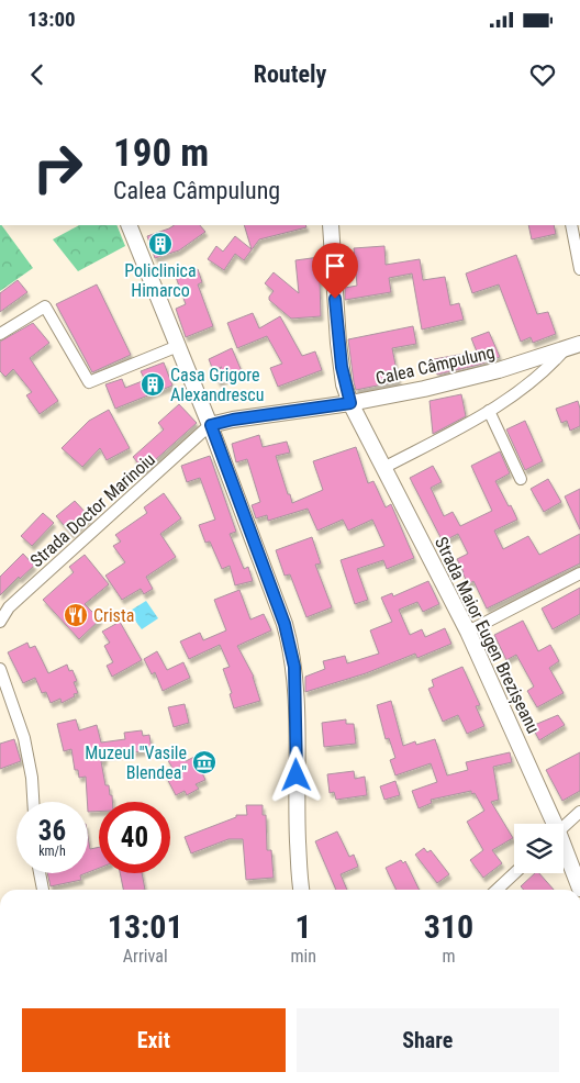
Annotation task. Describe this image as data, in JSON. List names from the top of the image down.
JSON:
{
  "streets": {
    "street": ["Calea Câmpulung", "Strada Doctor Marinoiu", "Strada Maior Eugen Brezișeanu"]
  },
  "crossings": [
    ["Calea Câmpulung", "Strada Doctor Marinoiu"],
    ["Calea Câmpulung", "Strada Maior Eugen Brezișeanu"]
  ],
  "places": {
    "building": ["Policlinica Himarco", "Casa Grigore Alexandrescu"],
    "restaurant": ["Crista"],
    "museum": ["Muzeul \"Vasile Blendea\""]
  },
  "page": {
    "status": "13:00",
    "header": "Routely",
    "turn": ["190 m", "Calea Câmpulung"],
    "speed": "36 km/h",
    "limit": "40",
    "eta": [
      "13:01",
      "Arrival",
      "1",
      "min",
      "310",
      "m"
    ],
    "buttons": ["Exit", "Share"]
  }
}
